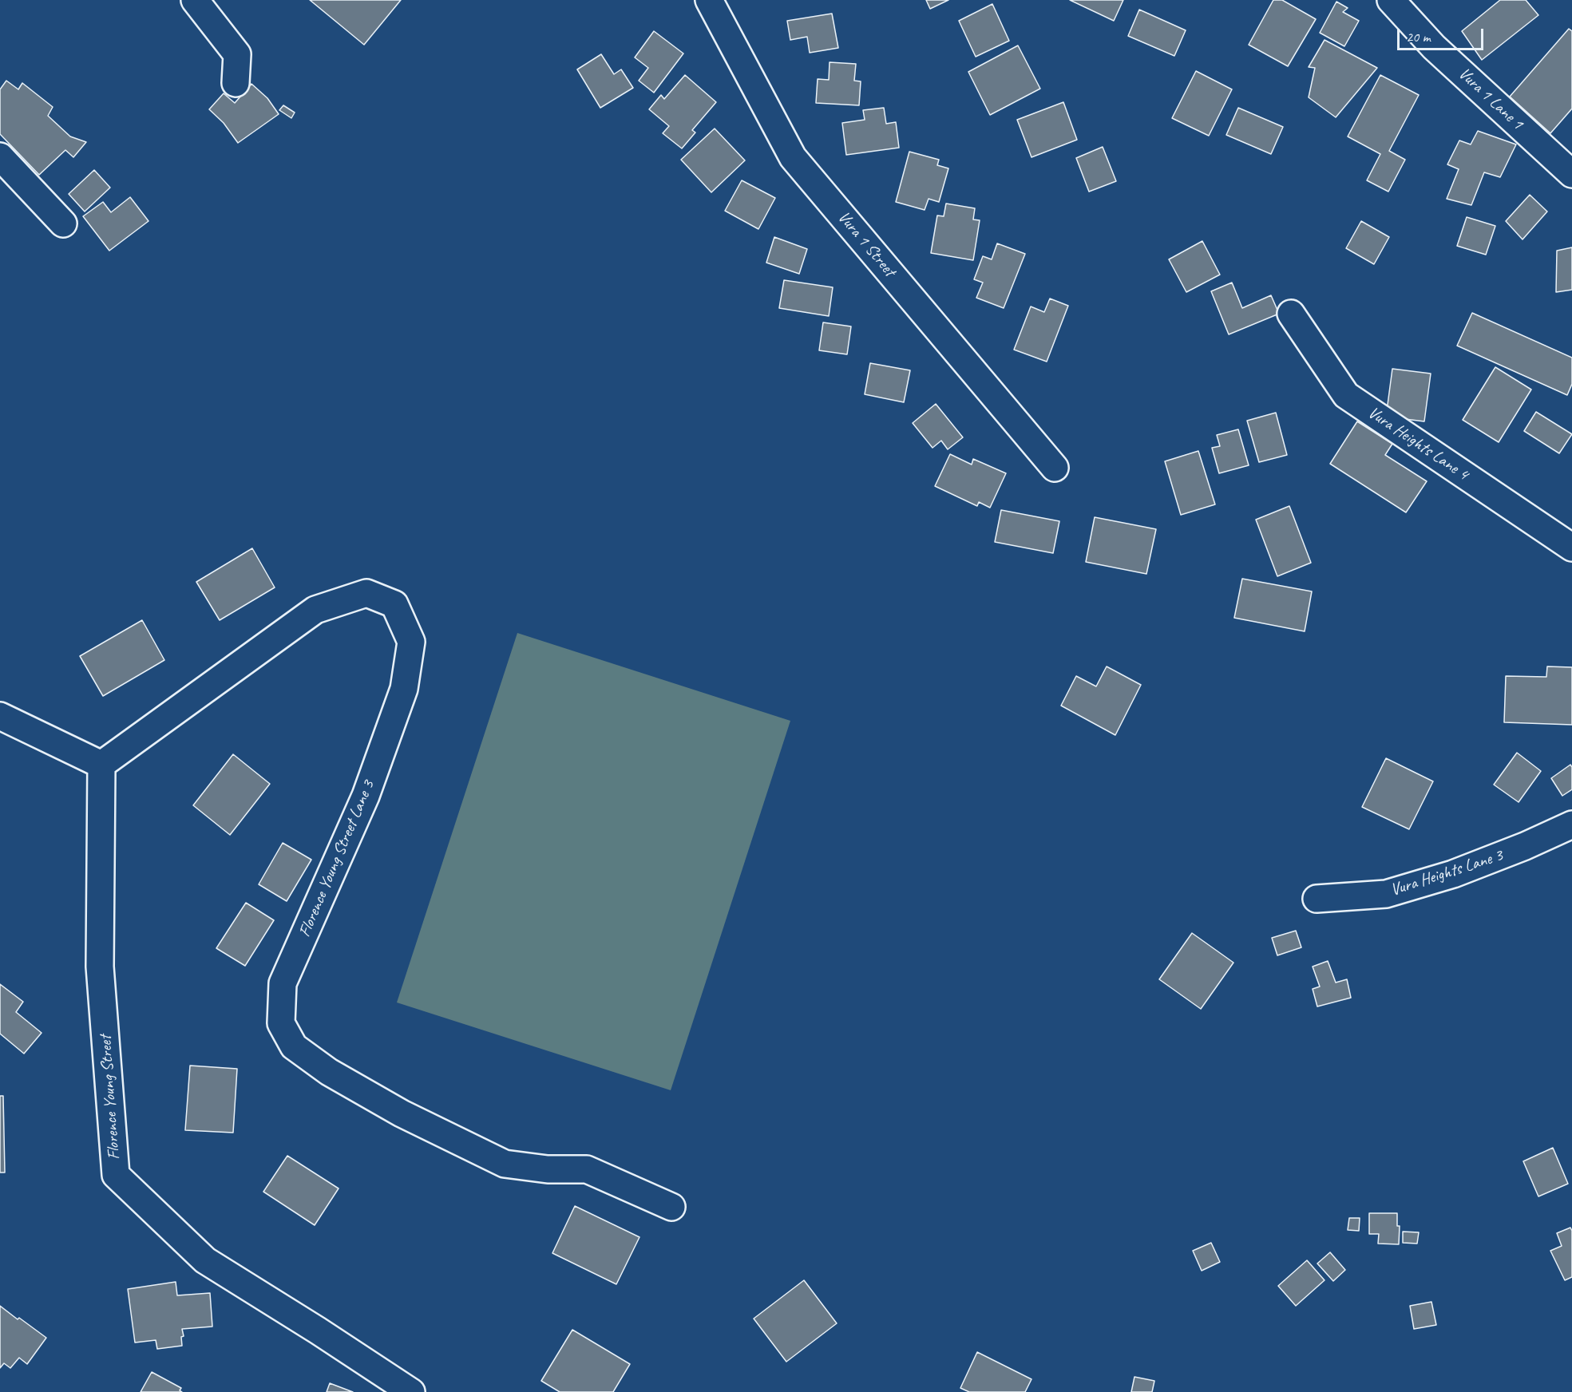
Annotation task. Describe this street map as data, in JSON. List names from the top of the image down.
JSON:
{
  "streets": {
    "street": [
      "Vura 1 Lane 1",
      "Vura 1 Street",
      "Vura Heights Lane 4",
      "Florence Young Street Lane 3",
      "Vura Heights Lane 3",
      "Florence Young Street"
    ]
  },
  "crossings": [
    ["Florence Young Street Lane 3", "Florence Young Street"]
  ],
  "scale_bar": "20 m"
}
